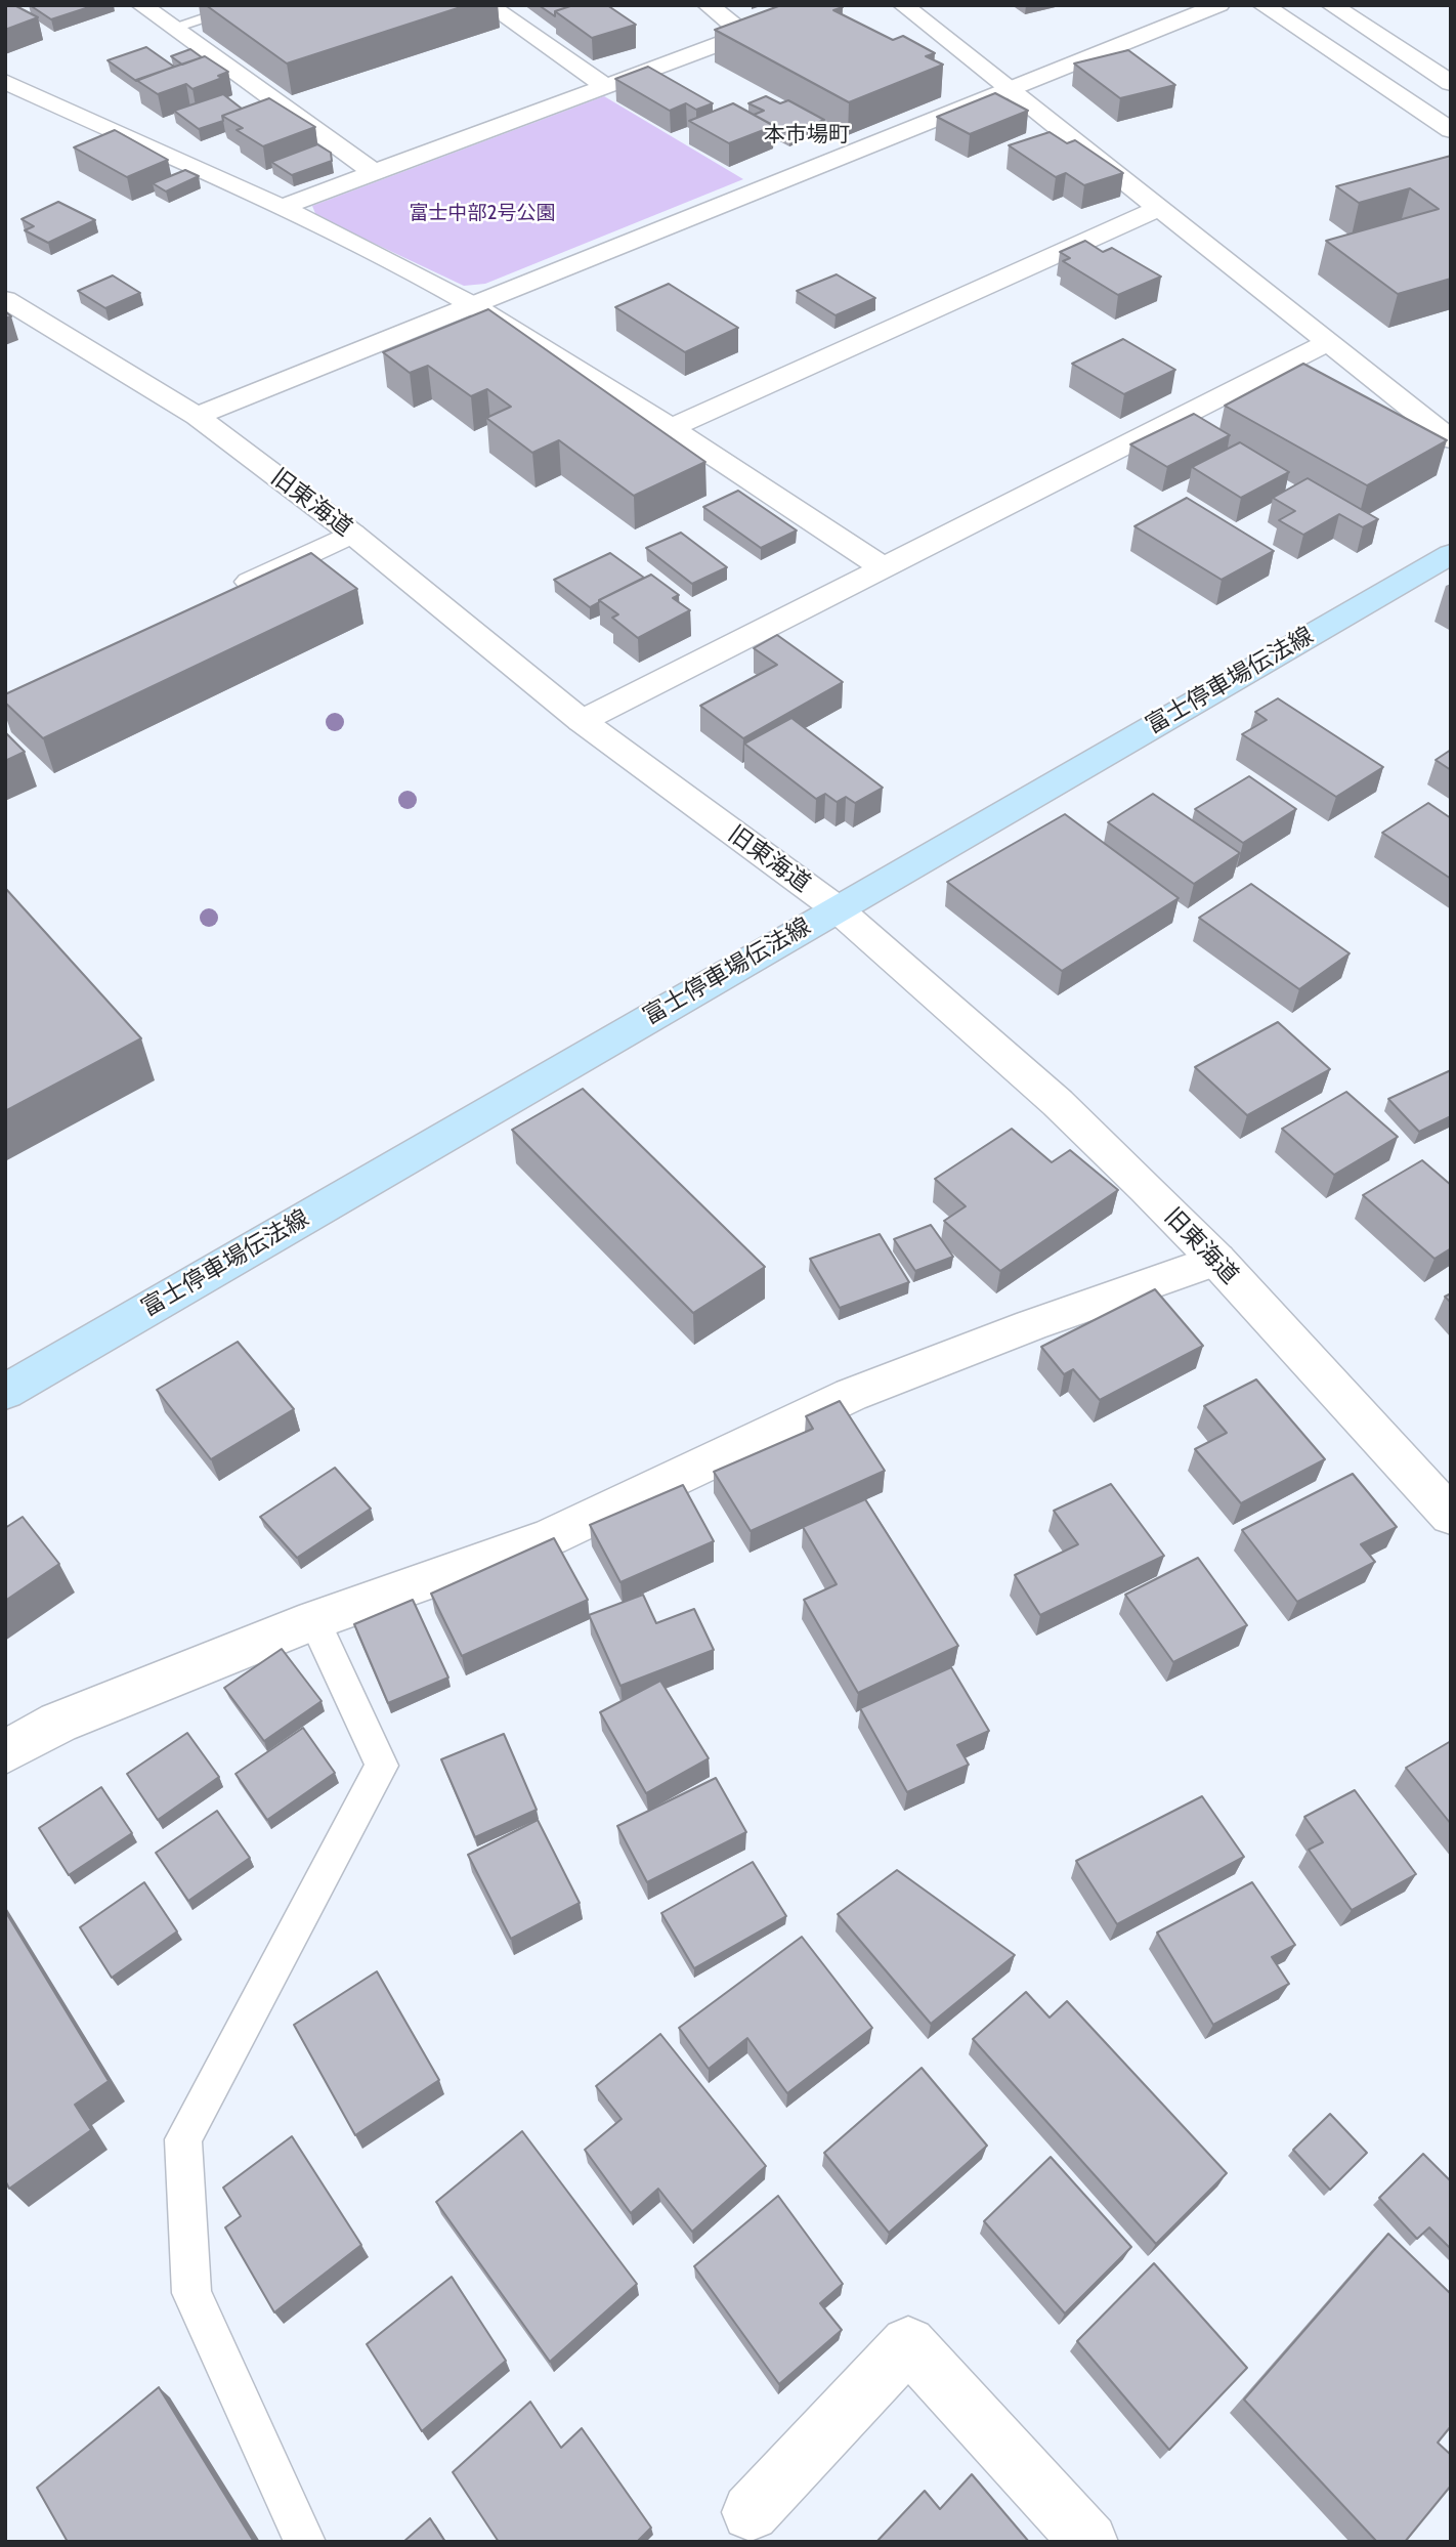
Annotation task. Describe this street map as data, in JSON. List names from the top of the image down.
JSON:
{
  "streets": {
    "main road": ["富士停車場伝法線"],
    "street": ["旧東海道"]
  },
  "crossings": [
    ["旧東海道", "富士停車場伝法線"]
  ],
  "districts": ["本市場町"],
  "parks": ["富士中部2号公園"]
}
